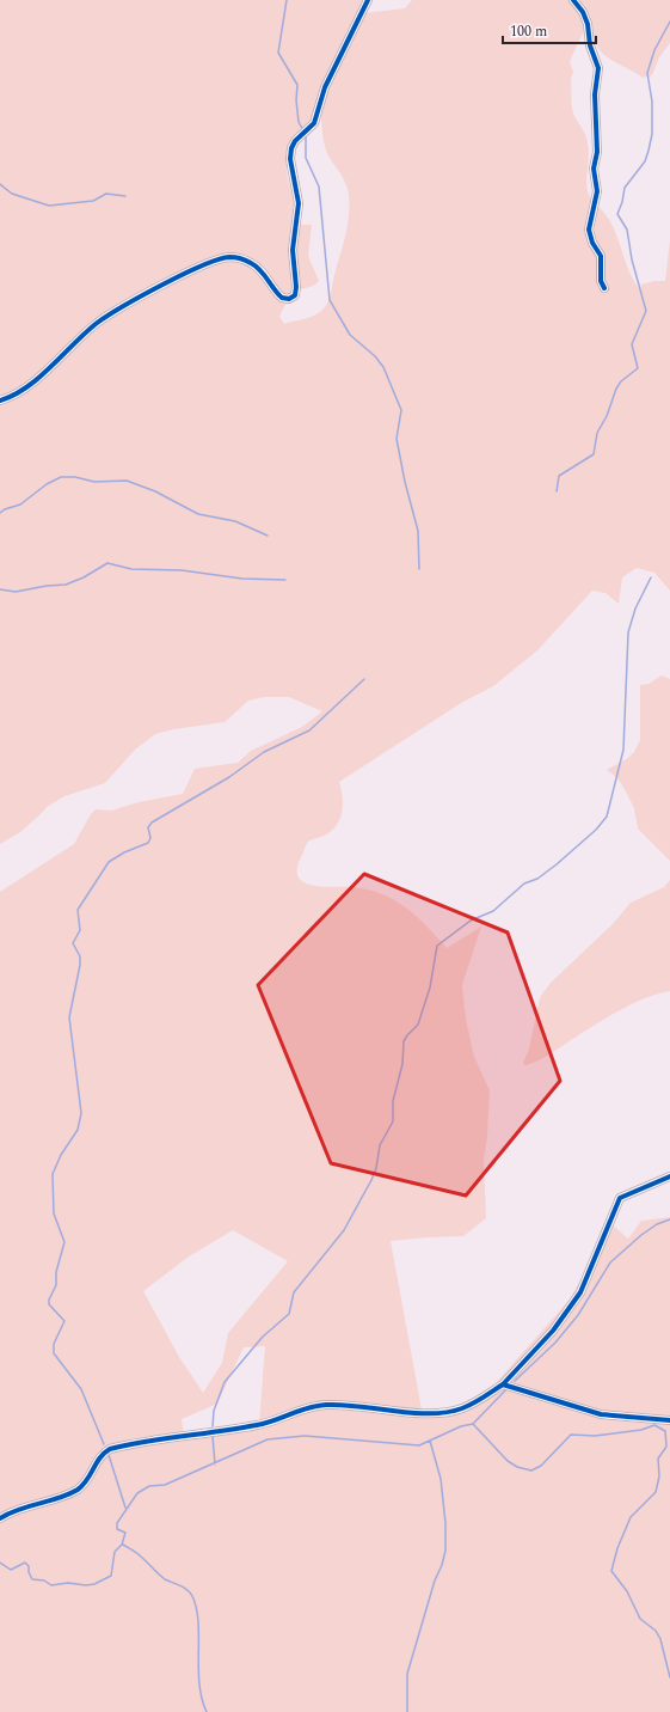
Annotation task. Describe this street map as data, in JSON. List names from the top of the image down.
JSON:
{
  "scale_bar": "100 m"
}
